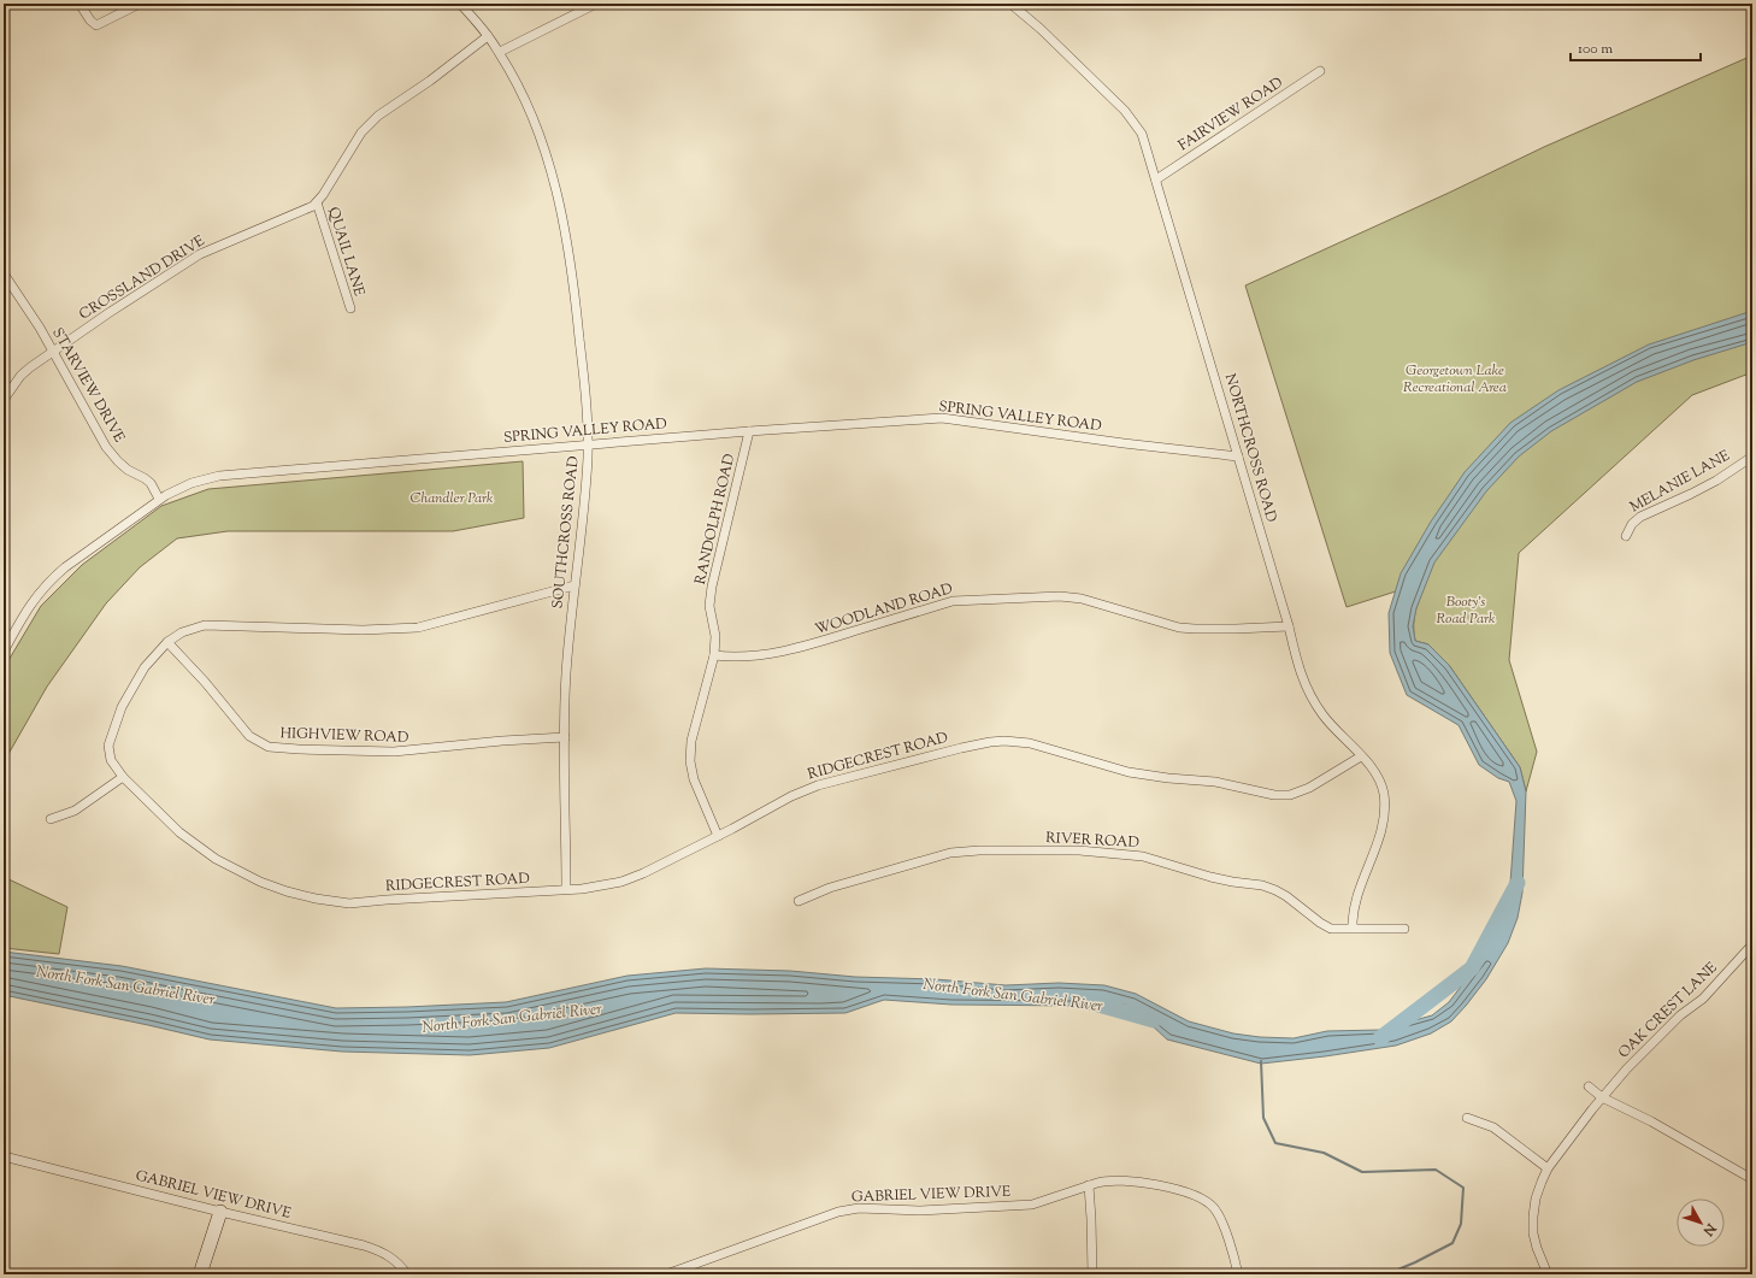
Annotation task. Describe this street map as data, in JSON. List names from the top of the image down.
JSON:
{
  "streets": {
    "street": [
      "FAIRVIEW ROAD",
      "QUAIL LANE",
      "CROSSLAND DRIVE",
      "STARVIEW DRIVE",
      "SPRING VALLEY ROAD",
      "NORTHCROSS ROAD",
      "MELANIE LANE",
      "RANDOLPH ROAD",
      "SOUTHCROSS ROAD",
      "WOODLAND ROAD",
      "HIGHVIEW ROAD",
      "RIDGECREST ROAD",
      "RIVER ROAD",
      "OAK CREST LANE",
      "GABRIEL VIEW DRIVE"
    ]
  },
  "crossings": [
    ["FAIRVIEW ROAD", "NORTHCROSS ROAD"],
    ["QUAIL LANE", "CROSSLAND DRIVE"],
    ["CROSSLAND DRIVE", "STARVIEW DRIVE"],
    ["CROSSLAND DRIVE", "SOUTHCROSS ROAD"],
    ["STARVIEW DRIVE", "SPRING VALLEY ROAD"],
    ["SPRING VALLEY ROAD", "NORTHCROSS ROAD"],
    ["SPRING VALLEY ROAD", "RANDOLPH ROAD"],
    ["SPRING VALLEY ROAD", "SOUTHCROSS ROAD"],
    ["NORTHCROSS ROAD", "WOODLAND ROAD"],
    ["NORTHCROSS ROAD", "RIDGECREST ROAD"],
    ["NORTHCROSS ROAD", "RIVER ROAD"],
    ["RANDOLPH ROAD", "WOODLAND ROAD"],
    ["RANDOLPH ROAD", "RIDGECREST ROAD"],
    ["SOUTHCROSS ROAD", "HIGHVIEW ROAD"],
    ["SOUTHCROSS ROAD", "RIDGECREST ROAD"],
    ["HIGHVIEW ROAD", "RIDGECREST ROAD"]
  ],
  "water": ["North Fork San Gabriel River"],
  "parks": ["Georgetown Lake Recreational Area", "Chandler Park", "Booty's Road Park"],
  "scale_bar": "100 m",
  "north": "bottom right"
}
